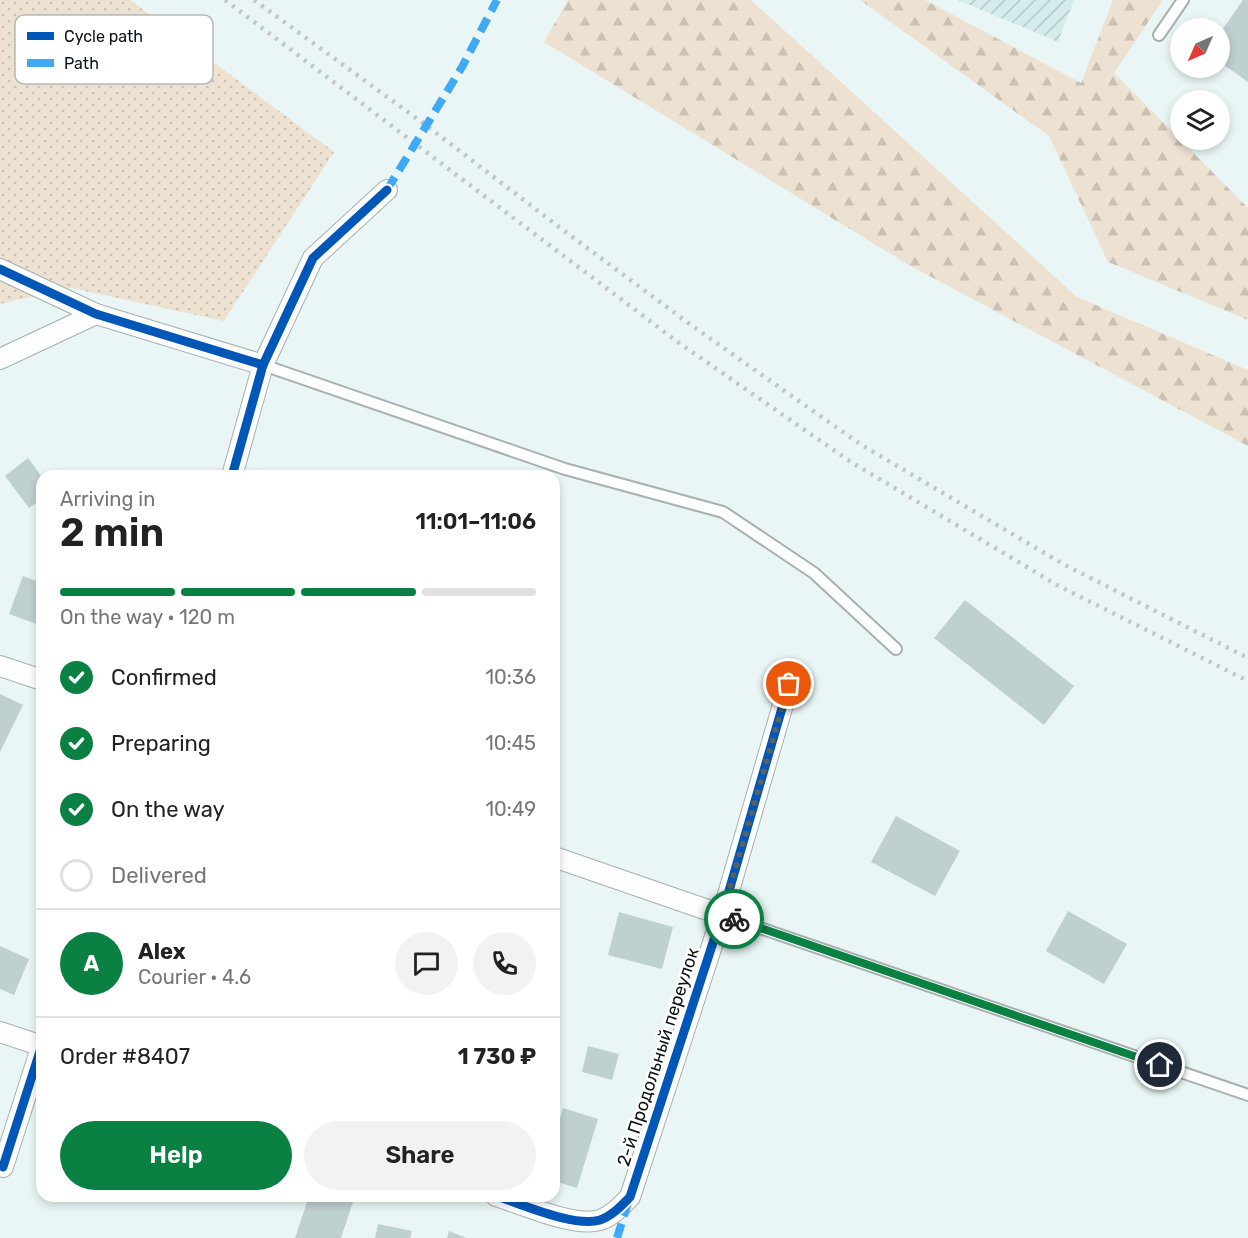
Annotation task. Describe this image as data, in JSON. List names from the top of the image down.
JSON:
{
  "streets": {
    "street": ["2-й Продольный переулок"]
  },
  "legend": ["Cycle path", "Path"],
  "north": "bottom left",
  "page": {
    "heading": ["2 min", "Arriving in", "11:01–11:06"],
    "panel": [
      "Alex",
      "Courier · 4.6",
      "Order #8407",
      "1 730 ₽"
    ],
    "bar": "On the way · 120 m",
    "list": [
      ["Confirmed", "10:36"],
      ["Preparing", "10:45"],
      ["On the way", "10:49"],
      "Delivered"
    ],
    "round": "A",
    "buttons": ["Help", "Share"]
  }
}
